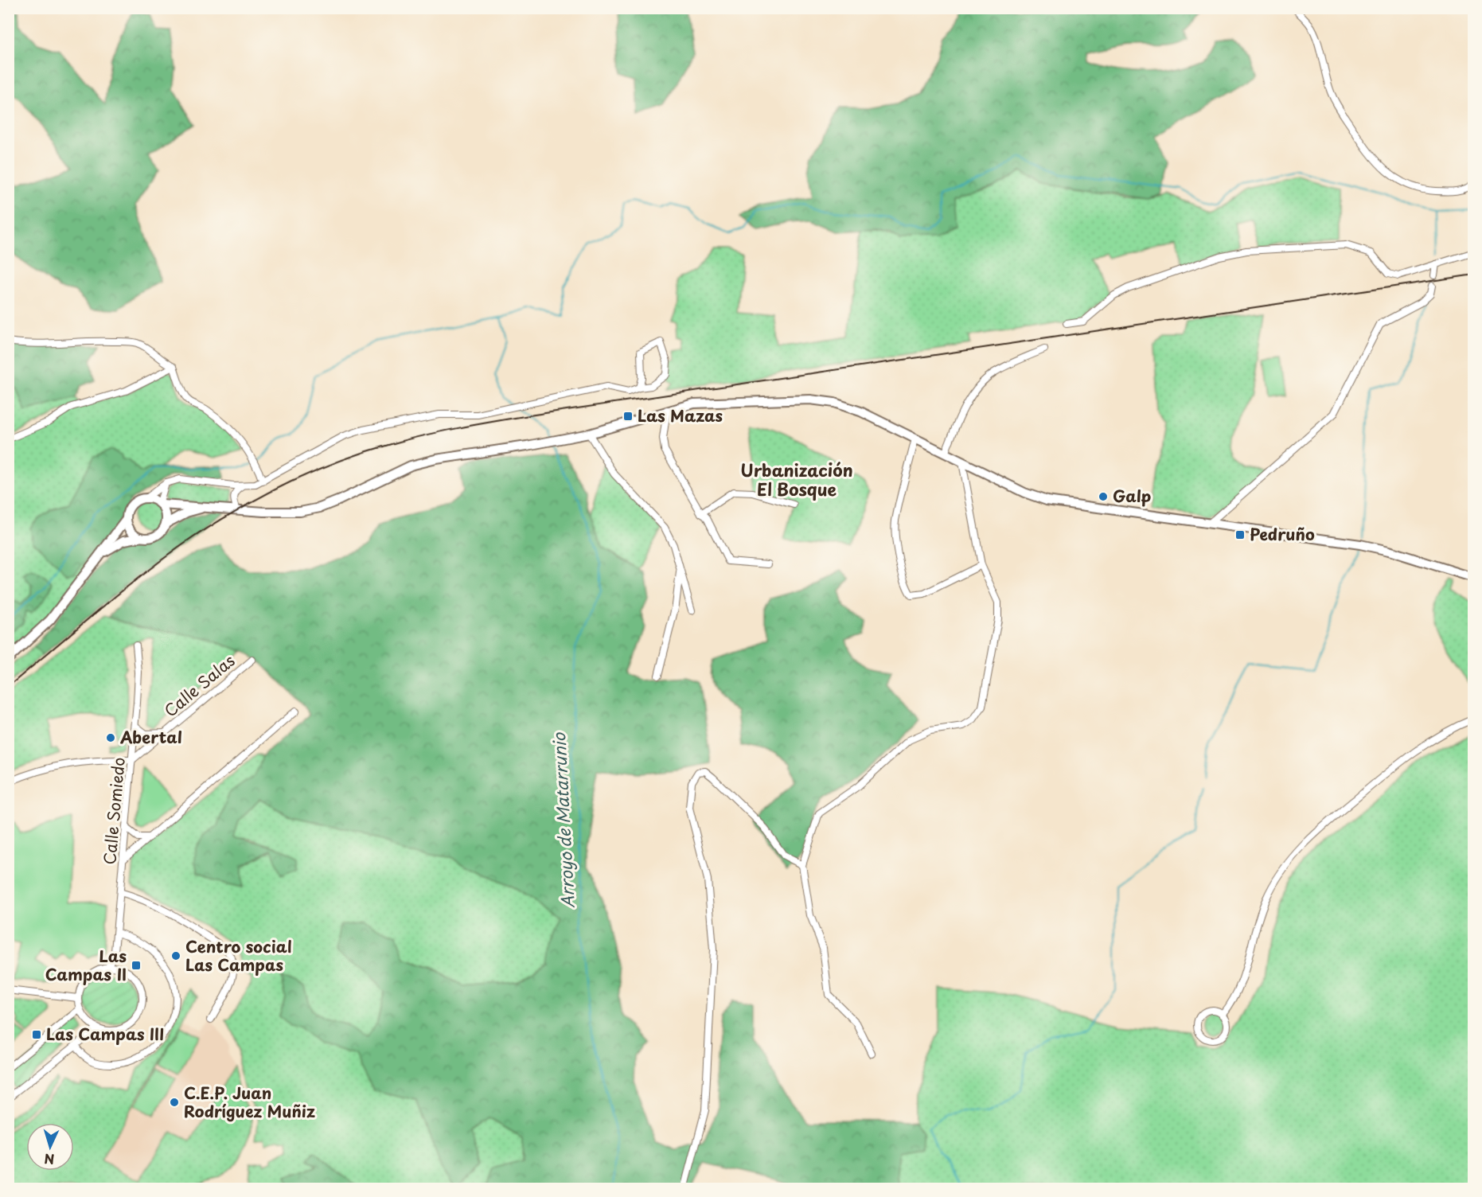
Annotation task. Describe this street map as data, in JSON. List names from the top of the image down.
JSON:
{
  "streets": {
    "street": ["Calle Salas", "Calle Somiedo"]
  },
  "crossings": [
    ["Calle Salas", "Calle Somiedo"]
  ],
  "districts": ["Urbanización El Bosque"],
  "water": ["Arroyo de Matarrunio"],
  "places": {
    "transit": [
      "Las Mazas",
      "Pedruño",
      "Las Campas II",
      "Las Campas III"
    ],
    "other": [
      "Galp",
      "Abertal",
      "Centro social Las Campas",
      "C.E.P. Juan Rodríguez Muñiz"
    ]
  },
  "north": "bottom"
}
